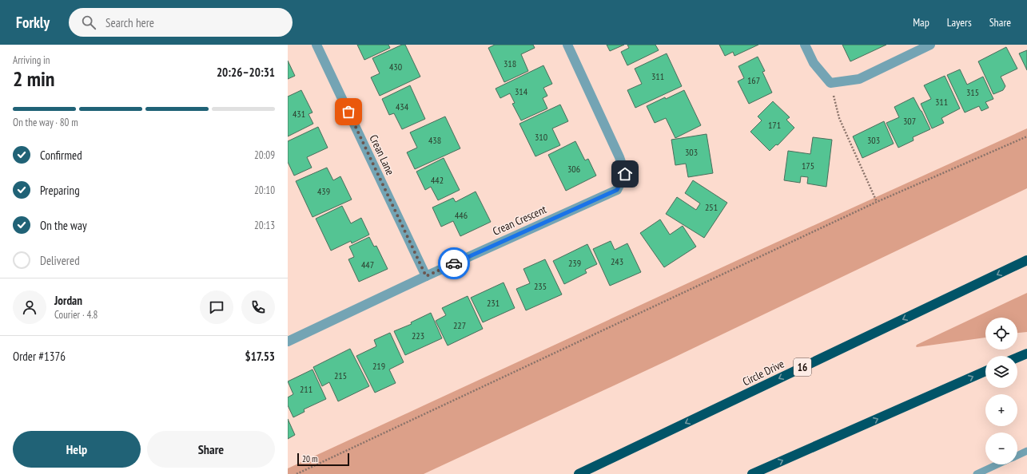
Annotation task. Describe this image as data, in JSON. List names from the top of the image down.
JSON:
{
  "streets": {
    "highway": ["16", "Circle Drive"],
    "street": ["Crean Lane", "Crean Crescent"]
  },
  "crossings": [
    ["Crean Lane", "Crean Crescent"]
  ],
  "house_numbers": [
    "318",
    "430",
    "311",
    "167",
    "314",
    "315",
    "311",
    "434",
    "431",
    "307",
    "171",
    "310",
    "438",
    "303",
    "303",
    "175",
    "306",
    "442",
    "439",
    "251",
    "446",
    "243",
    "239",
    "447",
    "235",
    "231",
    "227",
    "223",
    "219",
    "215",
    "211"
  ],
  "scale_bar": "20 m",
  "page": {
    "header": "Forkly",
    "search": "Search here",
    "nav": ["Map", "Layers", "Share"],
    "heading": ["2 min", "Arriving in", "20:26–20:31"],
    "panel": [
      "Jordan",
      "Courier · 4.8",
      "Order #1376",
      "$17.53"
    ],
    "bar": "On the way · 80 m",
    "list": [
      ["Confirmed", "20:09"],
      ["Preparing", "20:10"],
      ["On the way", "20:13"],
      "Delivered"
    ],
    "map_buttons": ["+", "−"],
    "buttons": ["Help", "Share"],
    "scale": "20 m"
  }
}
